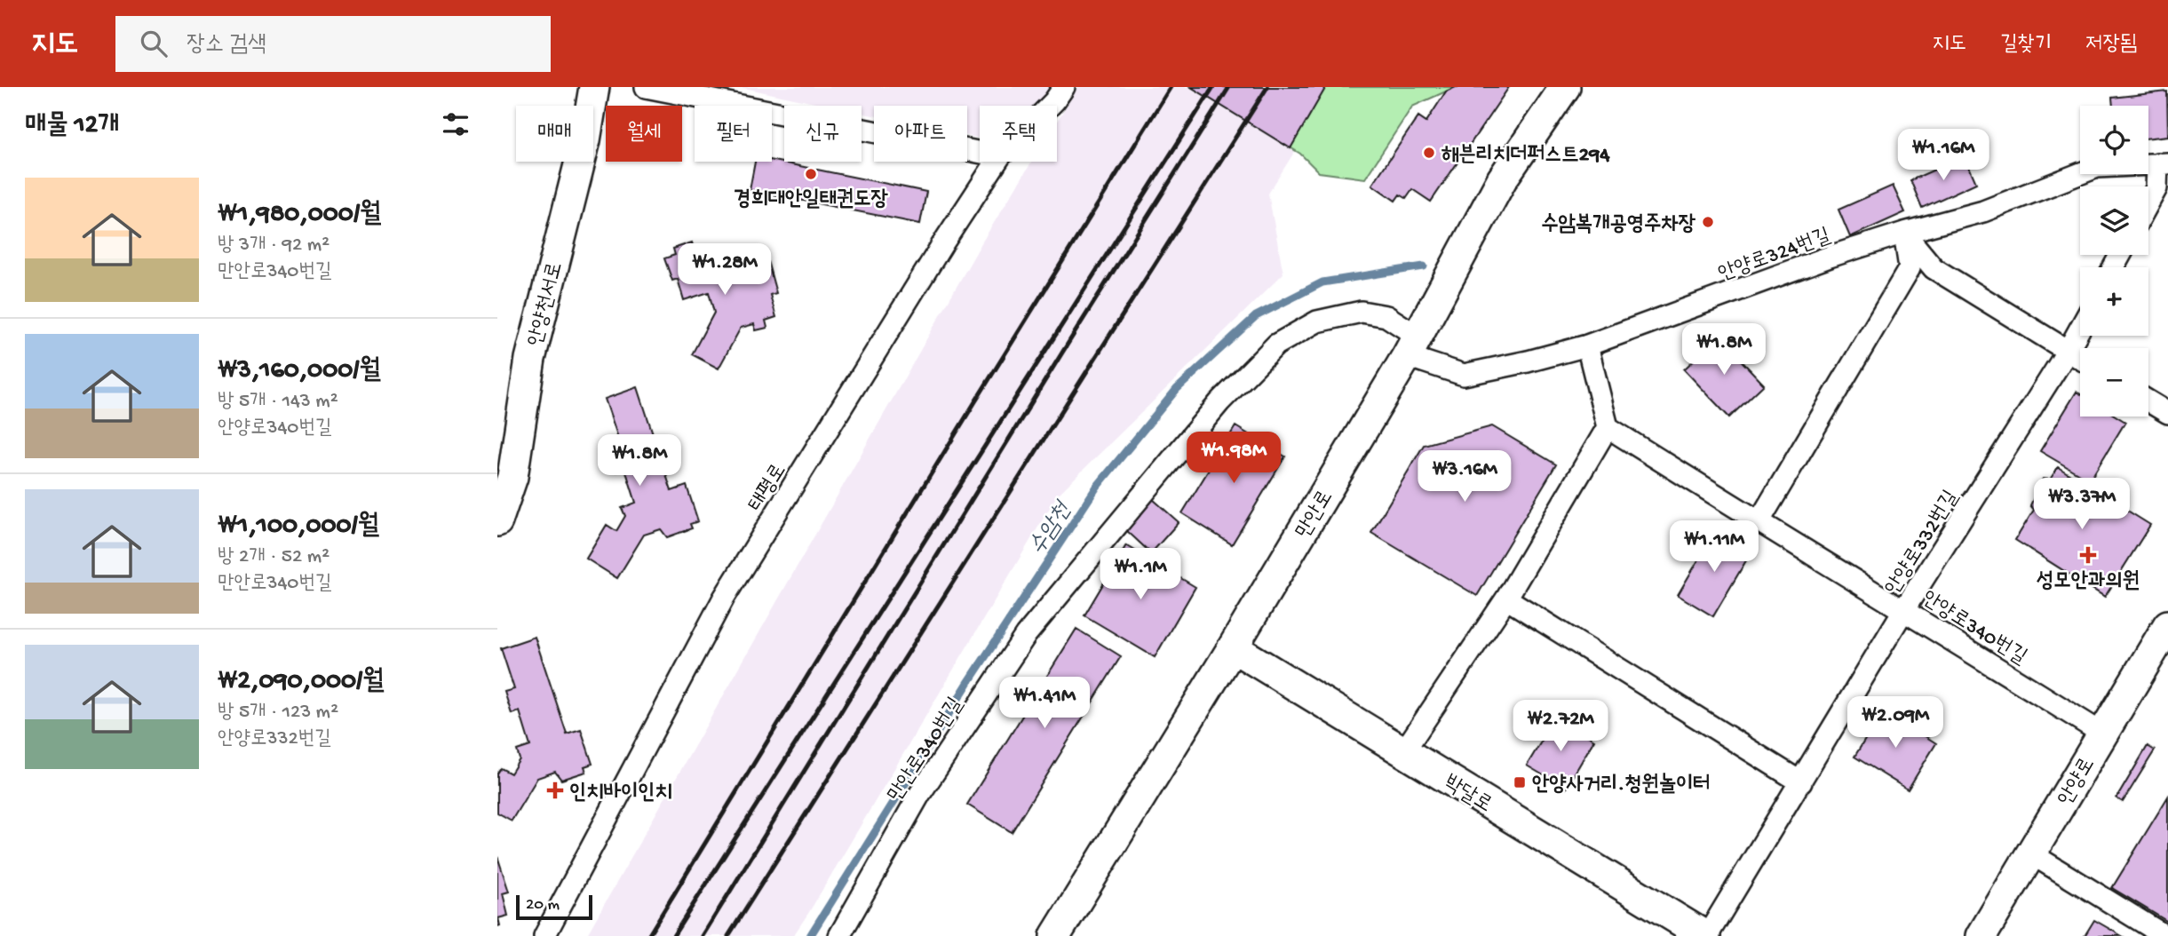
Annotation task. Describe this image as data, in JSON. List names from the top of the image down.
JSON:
{
  "streets": {
    "street": [
      "안양로324번길",
      "안양천서로",
      "태평로",
      "만안로",
      "안양로332번길",
      "안양로340번길",
      "만안로340번길",
      "안양로",
      "박달로"
    ]
  },
  "crossings": [
    ["안양로324번길", "만안로"],
    ["안양로324번길", "만안로340번길"],
    ["만안로", "만안로340번길"],
    ["만안로", "박달로"],
    ["안양로332번길", "안양로340번길"],
    ["안양로332번길", "박달로"],
    ["안양로340번길", "안양로"]
  ],
  "water": ["수암천"],
  "places": {
    "other": ["해븐리치더퍼스트294", "경희대안일태권도장", "수암복개공영주차장"],
    "health": ["성모안과의원", "인치바이인치"],
    "transit": ["안양사거리.청원놀이터"]
  },
  "scale_bar": "20 m",
  "page": {
    "header": "지도",
    "search": "장소 검색",
    "nav": ["지도", "길찾기", "저장됨"],
    "heading": "매물 12개",
    "map_buttons": ["+", "−"],
    "chip": [
      "매매",
      "월세",
      "필터",
      "신규",
      "아파트",
      "주택"
    ],
    "price": [
      "₩1.16M",
      "₩1.28M",
      "₩1.8M",
      "₩1.98M",
      "₩1.8M",
      "₩3.16M",
      "₩3.37M",
      "₩1.11M",
      "₩1.1M",
      "₩1.41M",
      "₩2.09M",
      "₩2.72M"
    ],
    "list": [
      {
        "name": "₩1,980,000/월",
        "note": "방 3개 · 92 m² · 만안로340번길"
      },
      {
        "name": "₩3,160,000/월",
        "note": "방 5개 · 143 m² · 안양로340번길"
      },
      {
        "name": "₩1,100,000/월",
        "note": "방 2개 · 52 m² · 만안로340번길"
      },
      {
        "name": "₩2,090,000/월",
        "note": "방 5개 · 123 m² · 안양로332번길"
      }
    ],
    "scale": "20 m"
  }
}
